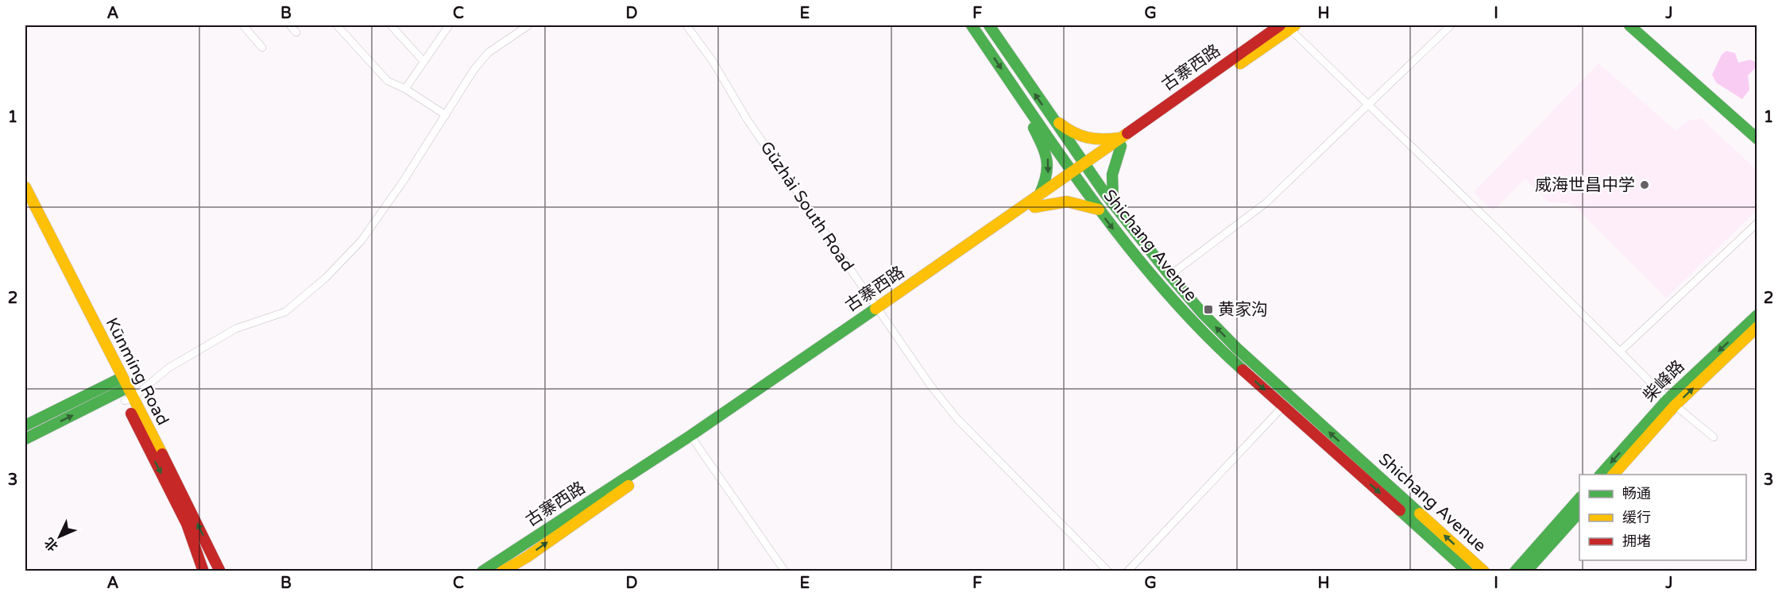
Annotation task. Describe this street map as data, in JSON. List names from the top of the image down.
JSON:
{
  "streets": {
    "main road": [
      "古寨西路",
      "Shichang Avenue",
      "Kūnmíng Road",
      "柴峰路"
    ],
    "street": ["Gǔzhài South Road"]
  },
  "crossings": [
    ["古寨西路", "Gǔzhài South Road"],
    ["古寨西路", "Shichang Avenue"]
  ],
  "places": {
    "other": ["威海世昌中学"],
    "transit": ["黄家沟"]
  },
  "legend": ["畅通", "缓行", "拥堵"],
  "north": "bottom left",
  "grid": {
    "columns": [
      "A",
      "B",
      "C",
      "D",
      "E",
      "F",
      "G",
      "H",
      "I",
      "J"
    ],
    "rows": ["1", "2", "3"]
  }
}
